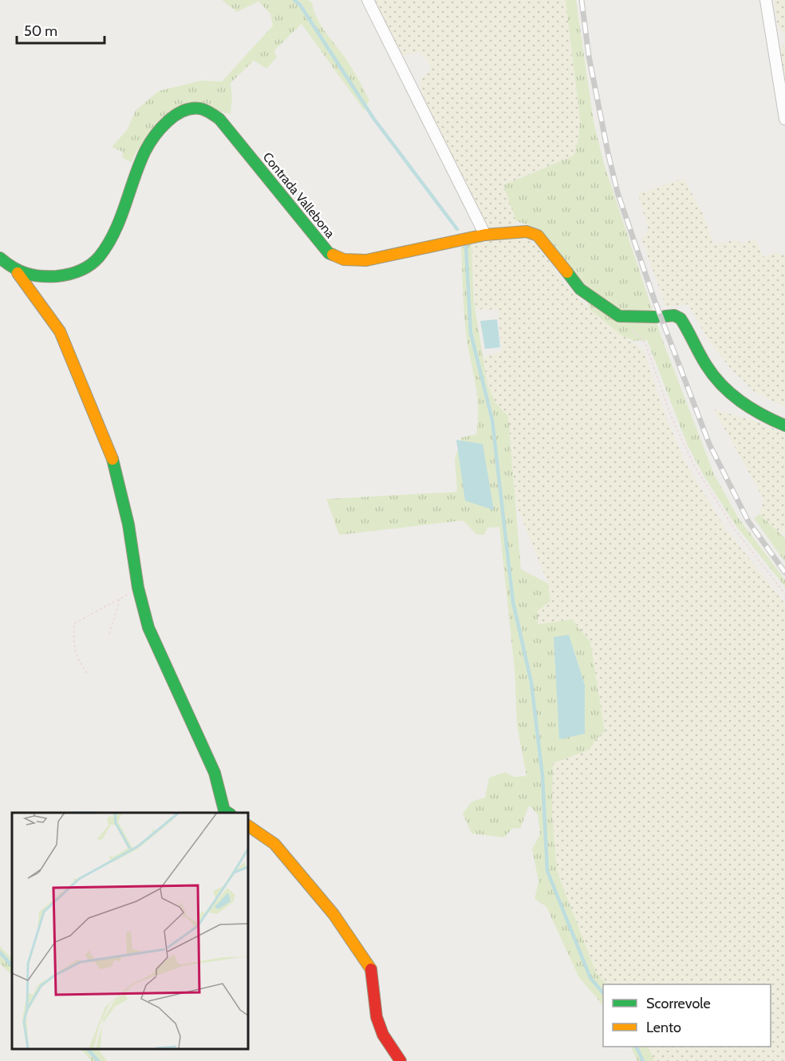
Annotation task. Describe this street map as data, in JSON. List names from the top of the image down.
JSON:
{
  "streets": {
    "street": ["Contrada Vallebona"]
  },
  "legend": ["Scorrevole", "Lento"],
  "scale_bar": "50 m"
}
